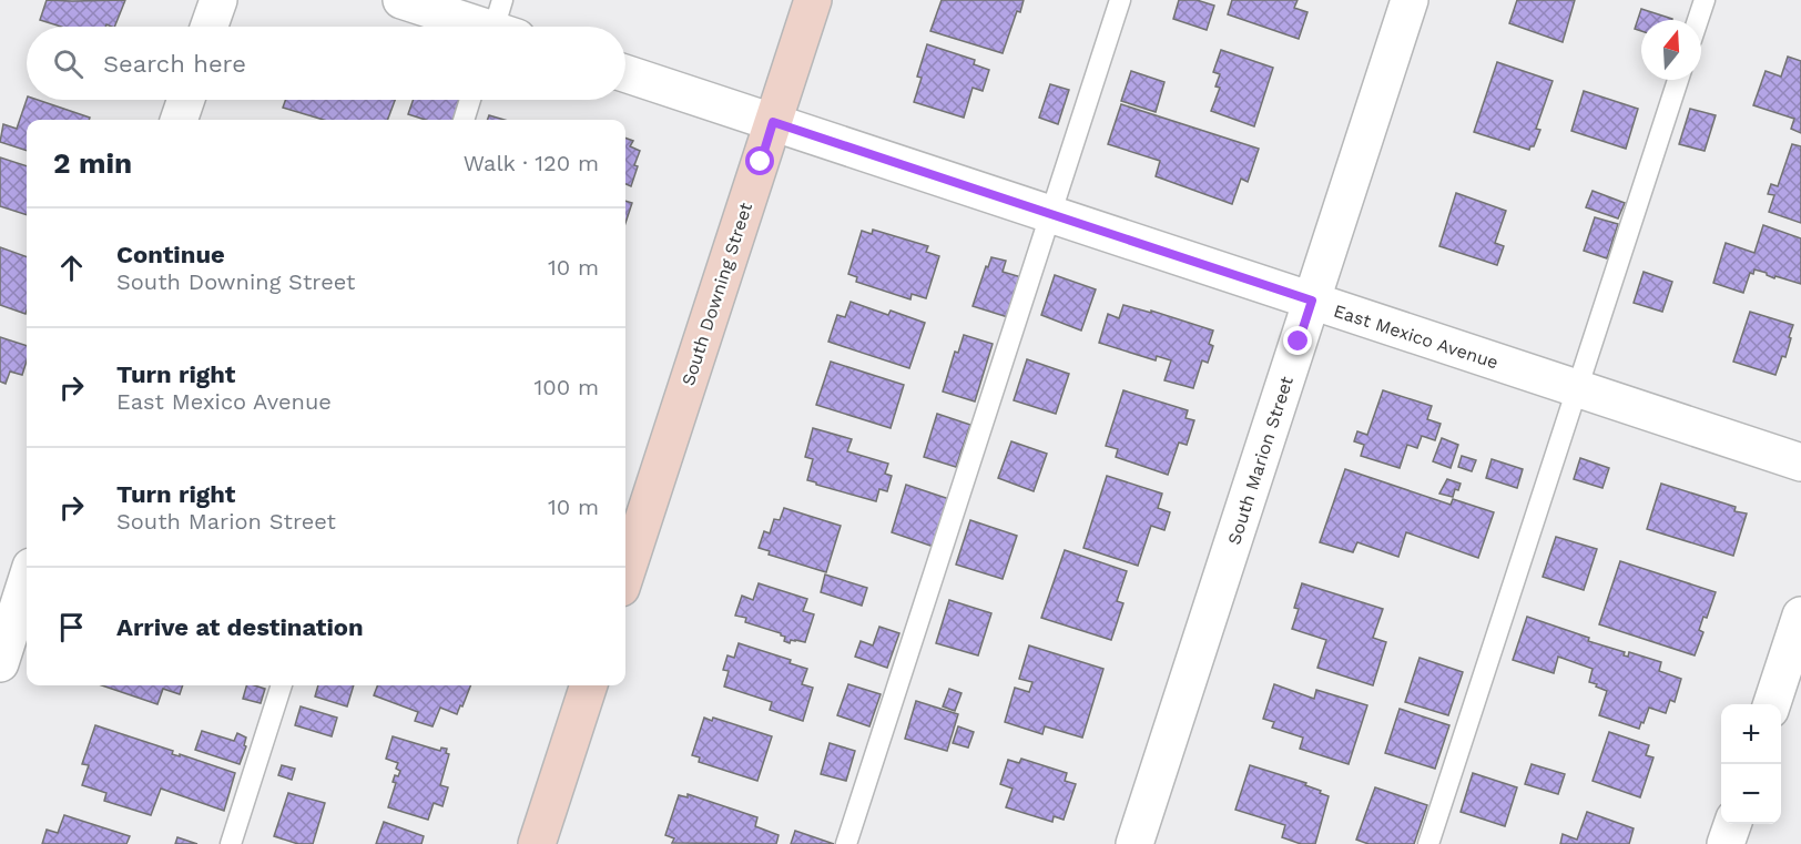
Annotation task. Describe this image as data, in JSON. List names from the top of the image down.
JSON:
{
  "streets": {
    "main road": ["South Downing Street"],
    "street": ["East Mexico Avenue", "South Marion Street"]
  },
  "crossings": [
    ["South Downing Street", "East Mexico Avenue"],
    ["East Mexico Avenue", "South Marion Street"]
  ],
  "north": "top",
  "page": {
    "search": "Search here",
    "heading": ["2 min", "Walk · 120 m"],
    "list": [
      ["Continue", "South Downing Street", "10 m"],
      ["Turn right", "East Mexico Avenue", "100 m"],
      ["Turn right", "South Marion Street", "10 m"],
      "Arrive at destination"
    ],
    "map_buttons": ["+", "−"]
  }
}
